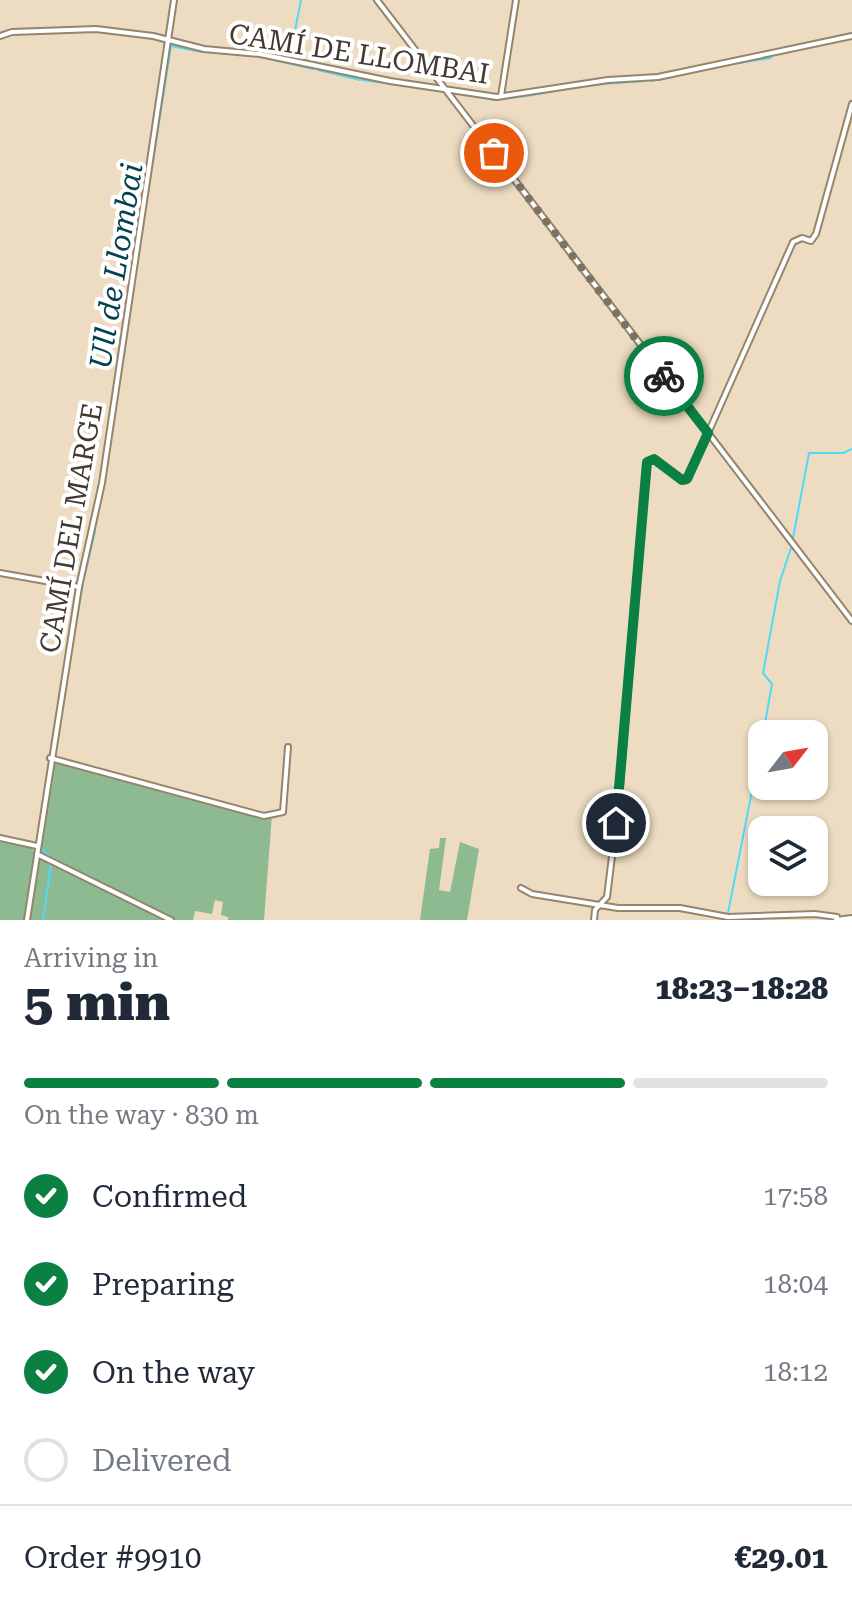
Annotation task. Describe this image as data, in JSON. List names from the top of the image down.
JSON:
{
  "streets": {
    "street": ["CAMÍ DE LLOMBAI", "CAMÍ DEL MARGE"]
  },
  "crossings": [
    ["CAMÍ DE LLOMBAI", "CAMÍ DEL MARGE"]
  ],
  "water": ["Ull de Llombai"],
  "north": "top right",
  "page": {
    "heading": ["5 min", "Arriving in", "18:23–18:28"],
    "panel": ["Order #9910", "€29.01"],
    "bar": "On the way · 830 m",
    "list": [
      ["Confirmed", "17:58"],
      ["Preparing", "18:04"],
      ["On the way", "18:12"],
      "Delivered"
    ]
  }
}
